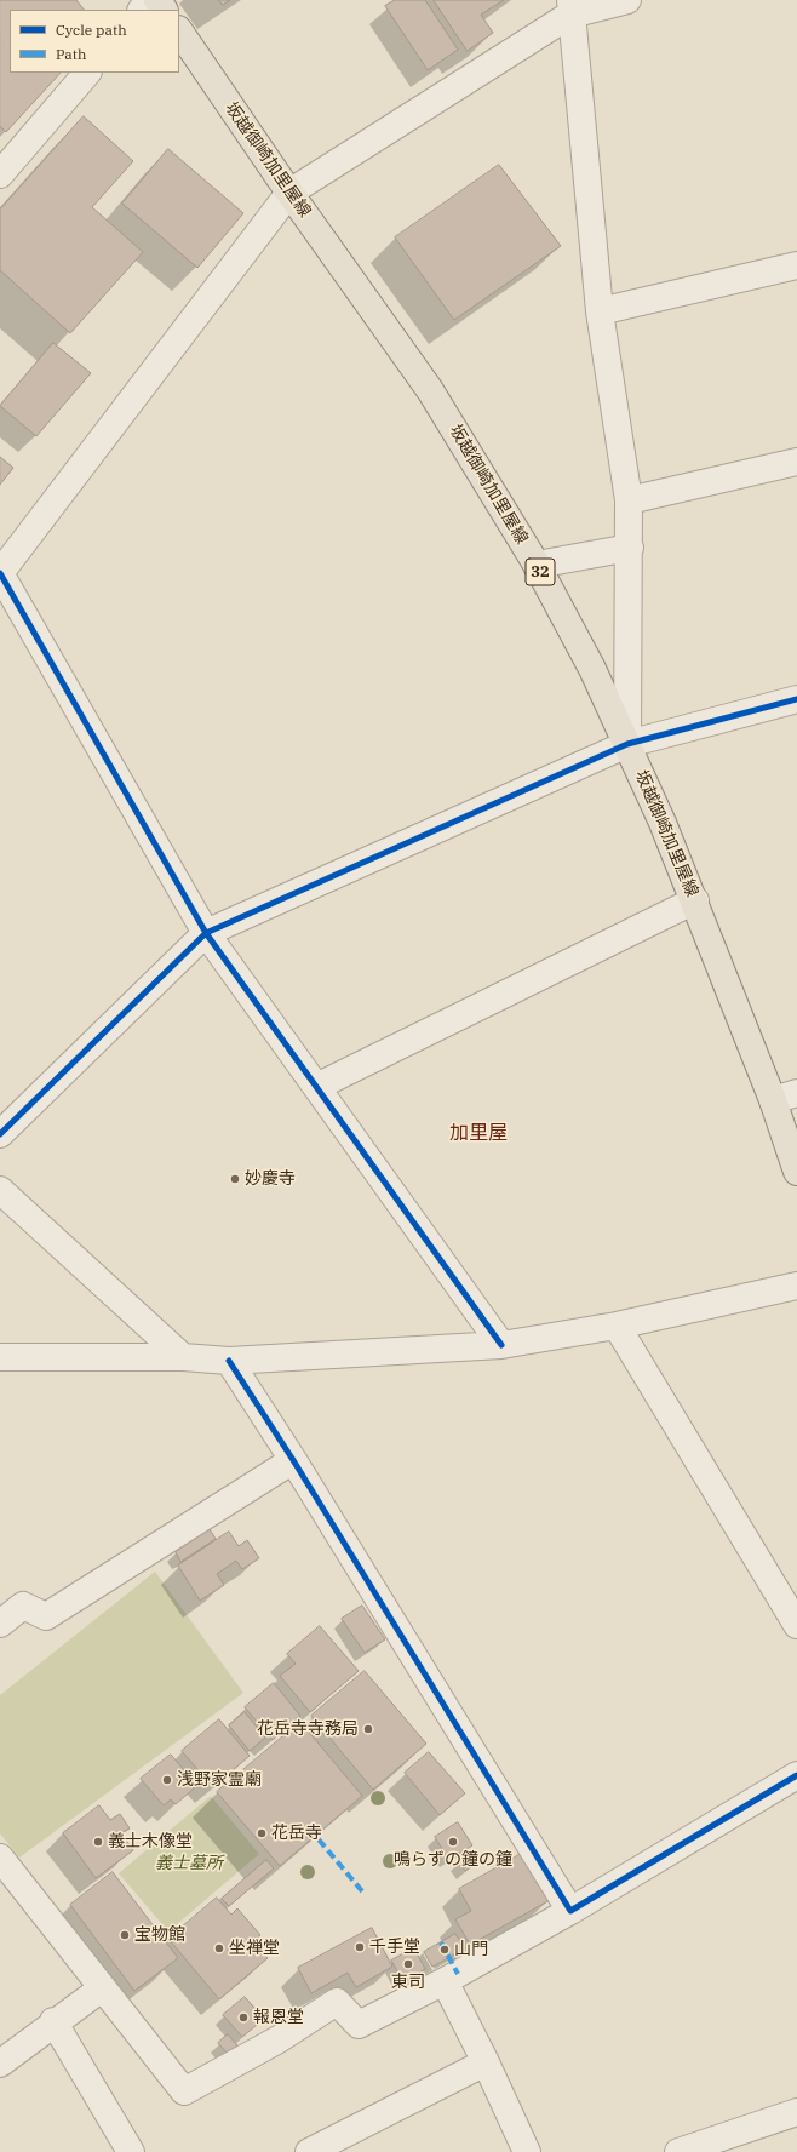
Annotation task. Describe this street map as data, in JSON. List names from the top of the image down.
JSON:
{
  "streets": {
    "main road": ["坂越御崎加里屋線", "32"]
  },
  "districts": ["加里屋"],
  "parks": ["義士墓所"],
  "places": [
    "妙慶寺",
    "花岳寺寺務局",
    "浅野家霊廟",
    "花岳寺",
    "義士木像堂",
    "鳴らずの鐘の鐘",
    "宝物館",
    "千手堂",
    "坐禅堂",
    "山門",
    "東司",
    "報恩堂"
  ],
  "legend": ["Cycle path", "Path"]
}
